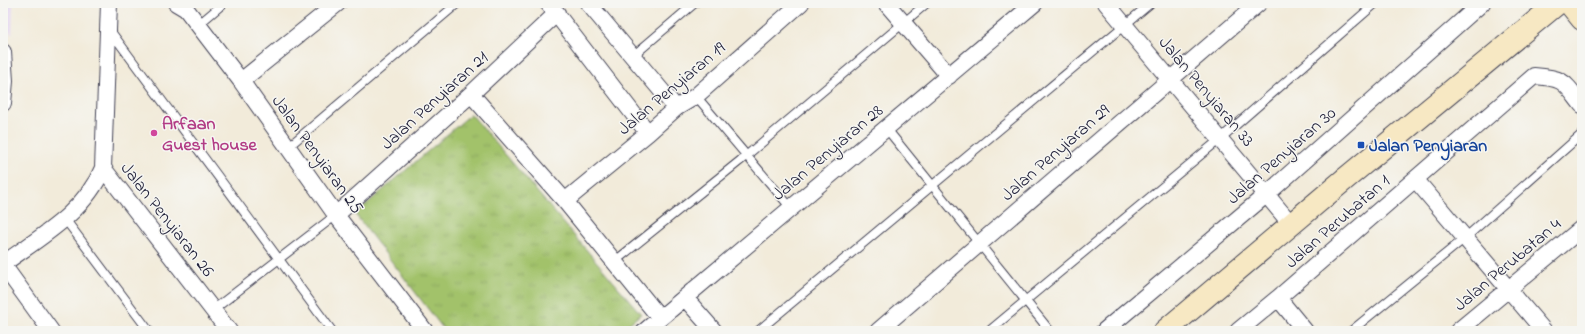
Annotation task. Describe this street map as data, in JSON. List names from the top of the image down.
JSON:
{
  "streets": {
    "street": [
      "Jalan Penyiaran 19",
      "Jalan Penyiaran 33",
      "Jalan Penyiaran 21",
      "Jalan Penyiaran 28",
      "Jalan Penyiaran 29",
      "Jalan Penyiaran 25",
      "Jalan Penyiaran 30",
      "Jalan Penyiaran 26",
      "Jalan Perubatan 1",
      "Jalan Perubatan 4"
    ]
  },
  "crossings": [
    ["Jalan Penyiaran 33", "Jalan Penyiaran 29"],
    ["Jalan Penyiaran 33", "Jalan Penyiaran 30"],
    ["Jalan Penyiaran 21", "Jalan Penyiaran 25"]
  ],
  "places": {
    "other": ["Arfaan Guest house"],
    "transit": ["Jalan Penyiaran"]
  }
}
